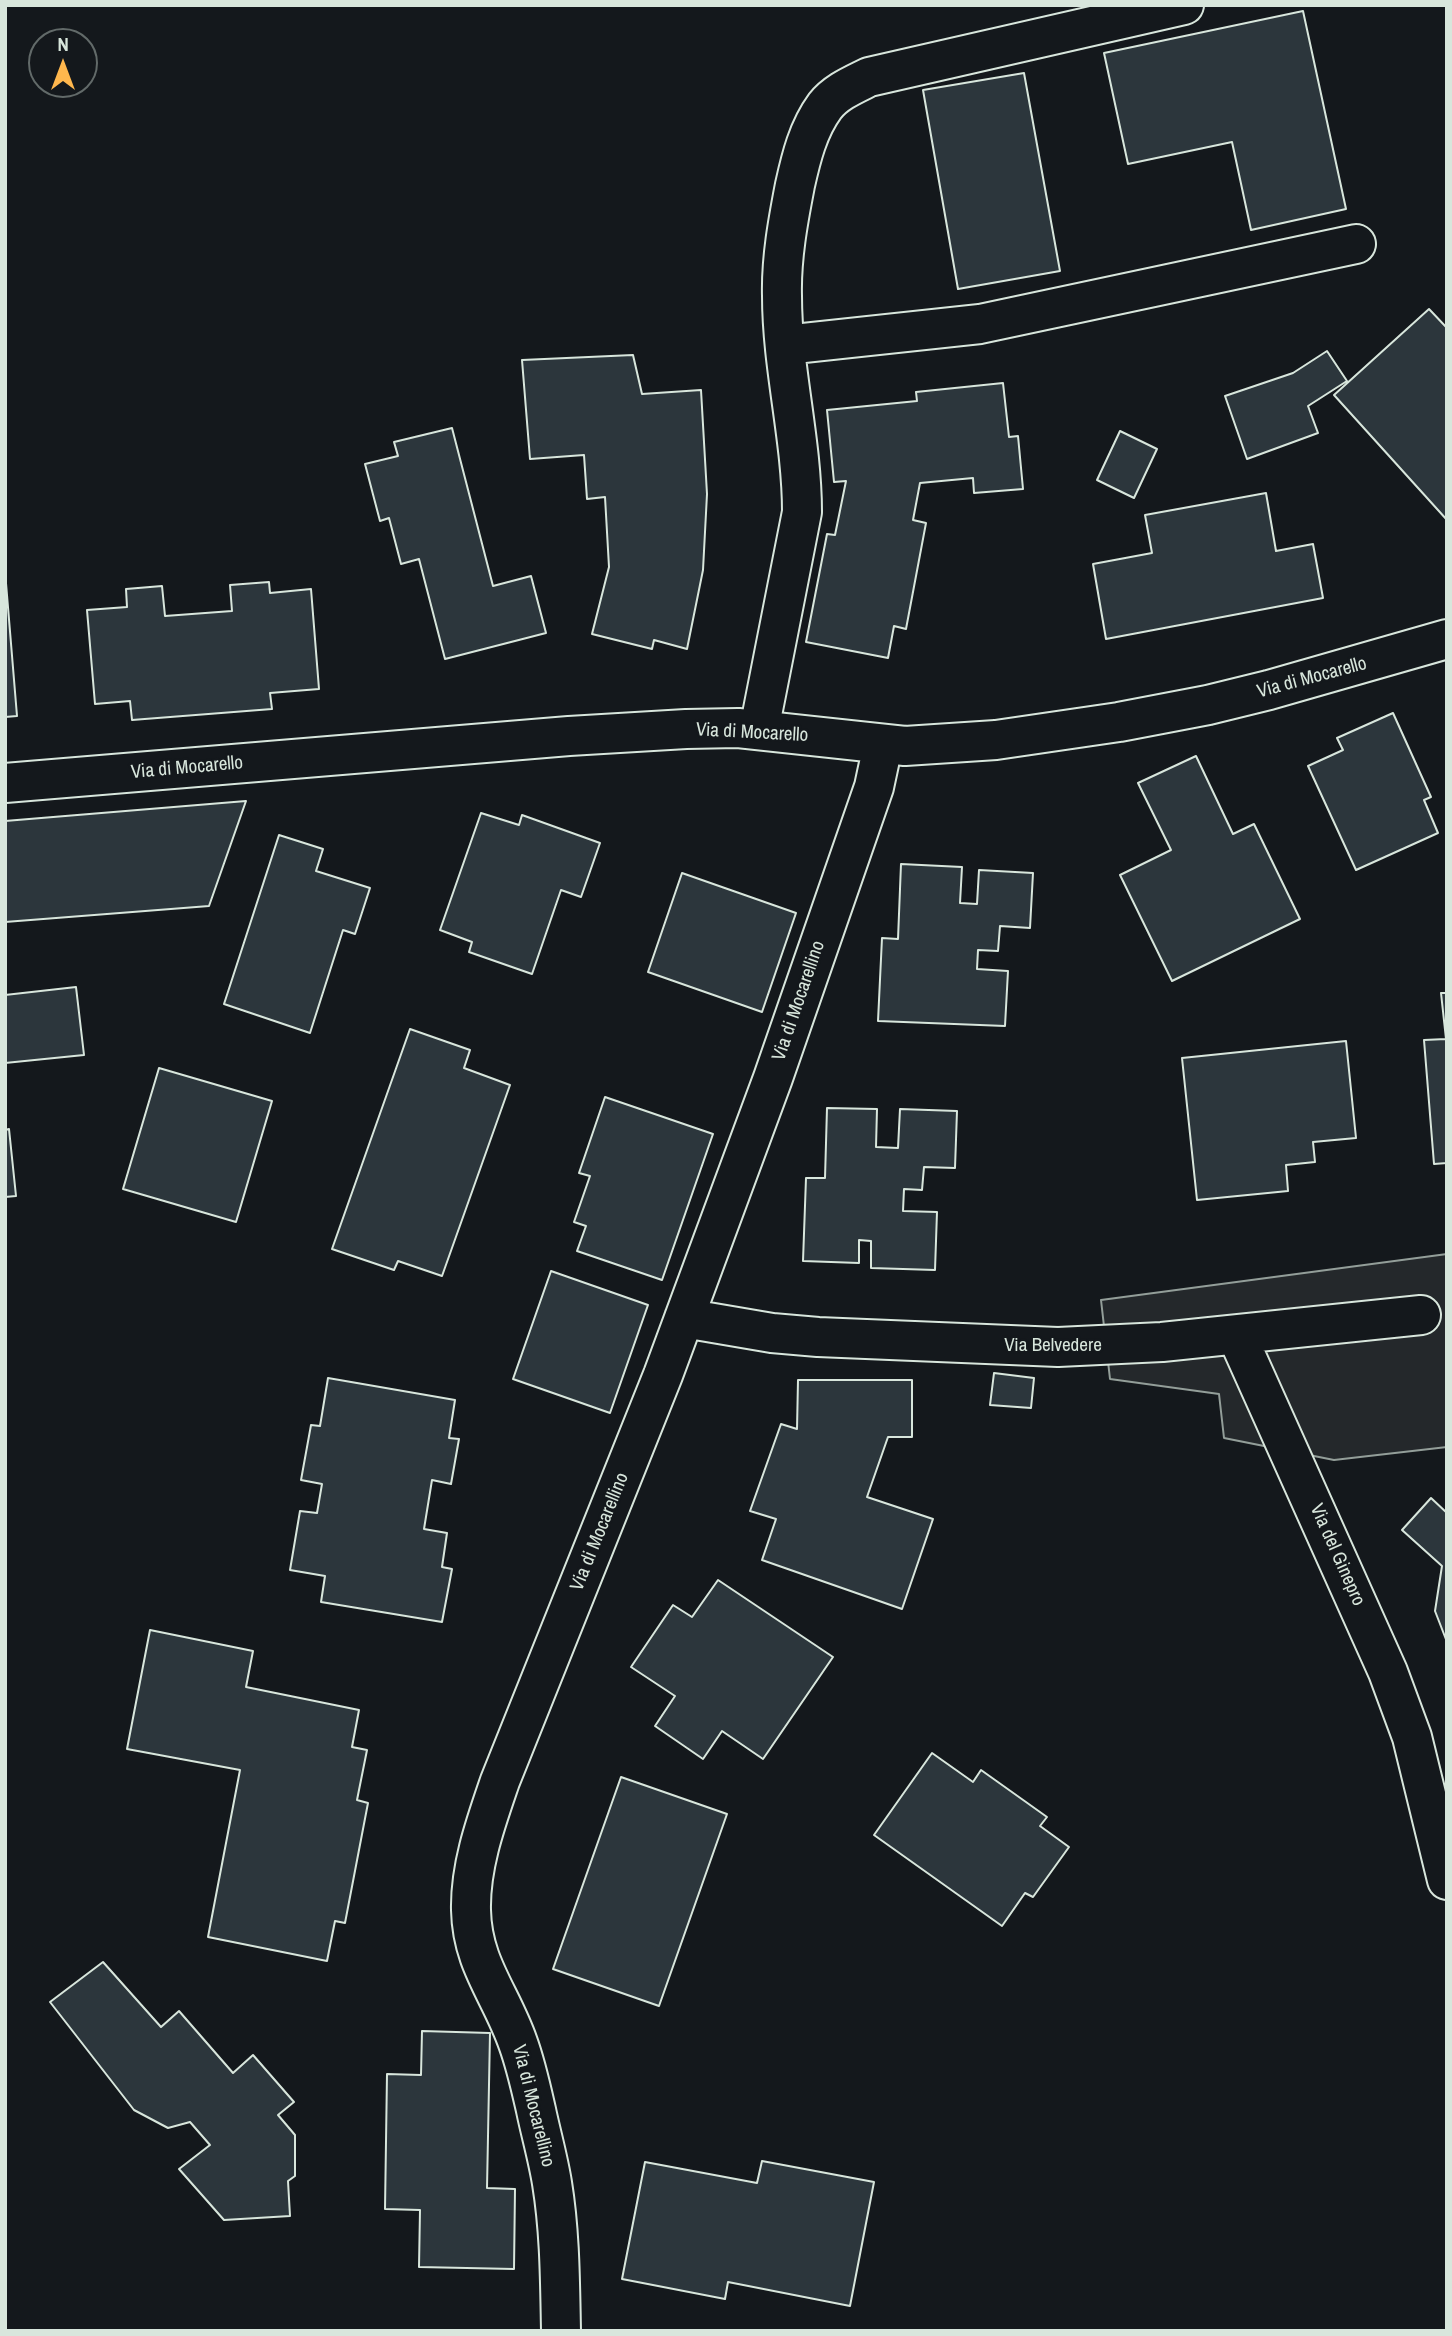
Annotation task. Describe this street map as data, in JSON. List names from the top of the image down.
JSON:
{
  "streets": {
    "street": [
      "Via di Mocarello",
      "Via di Mocarellino",
      "Via Belvedere",
      "Via del Ginepro"
    ]
  },
  "crossings": [
    ["Via di Mocarello", "Via di Mocarellino"],
    ["Via di Mocarellino", "Via Belvedere"],
    ["Via Belvedere", "Via del Ginepro"]
  ],
  "north": "top"
}
